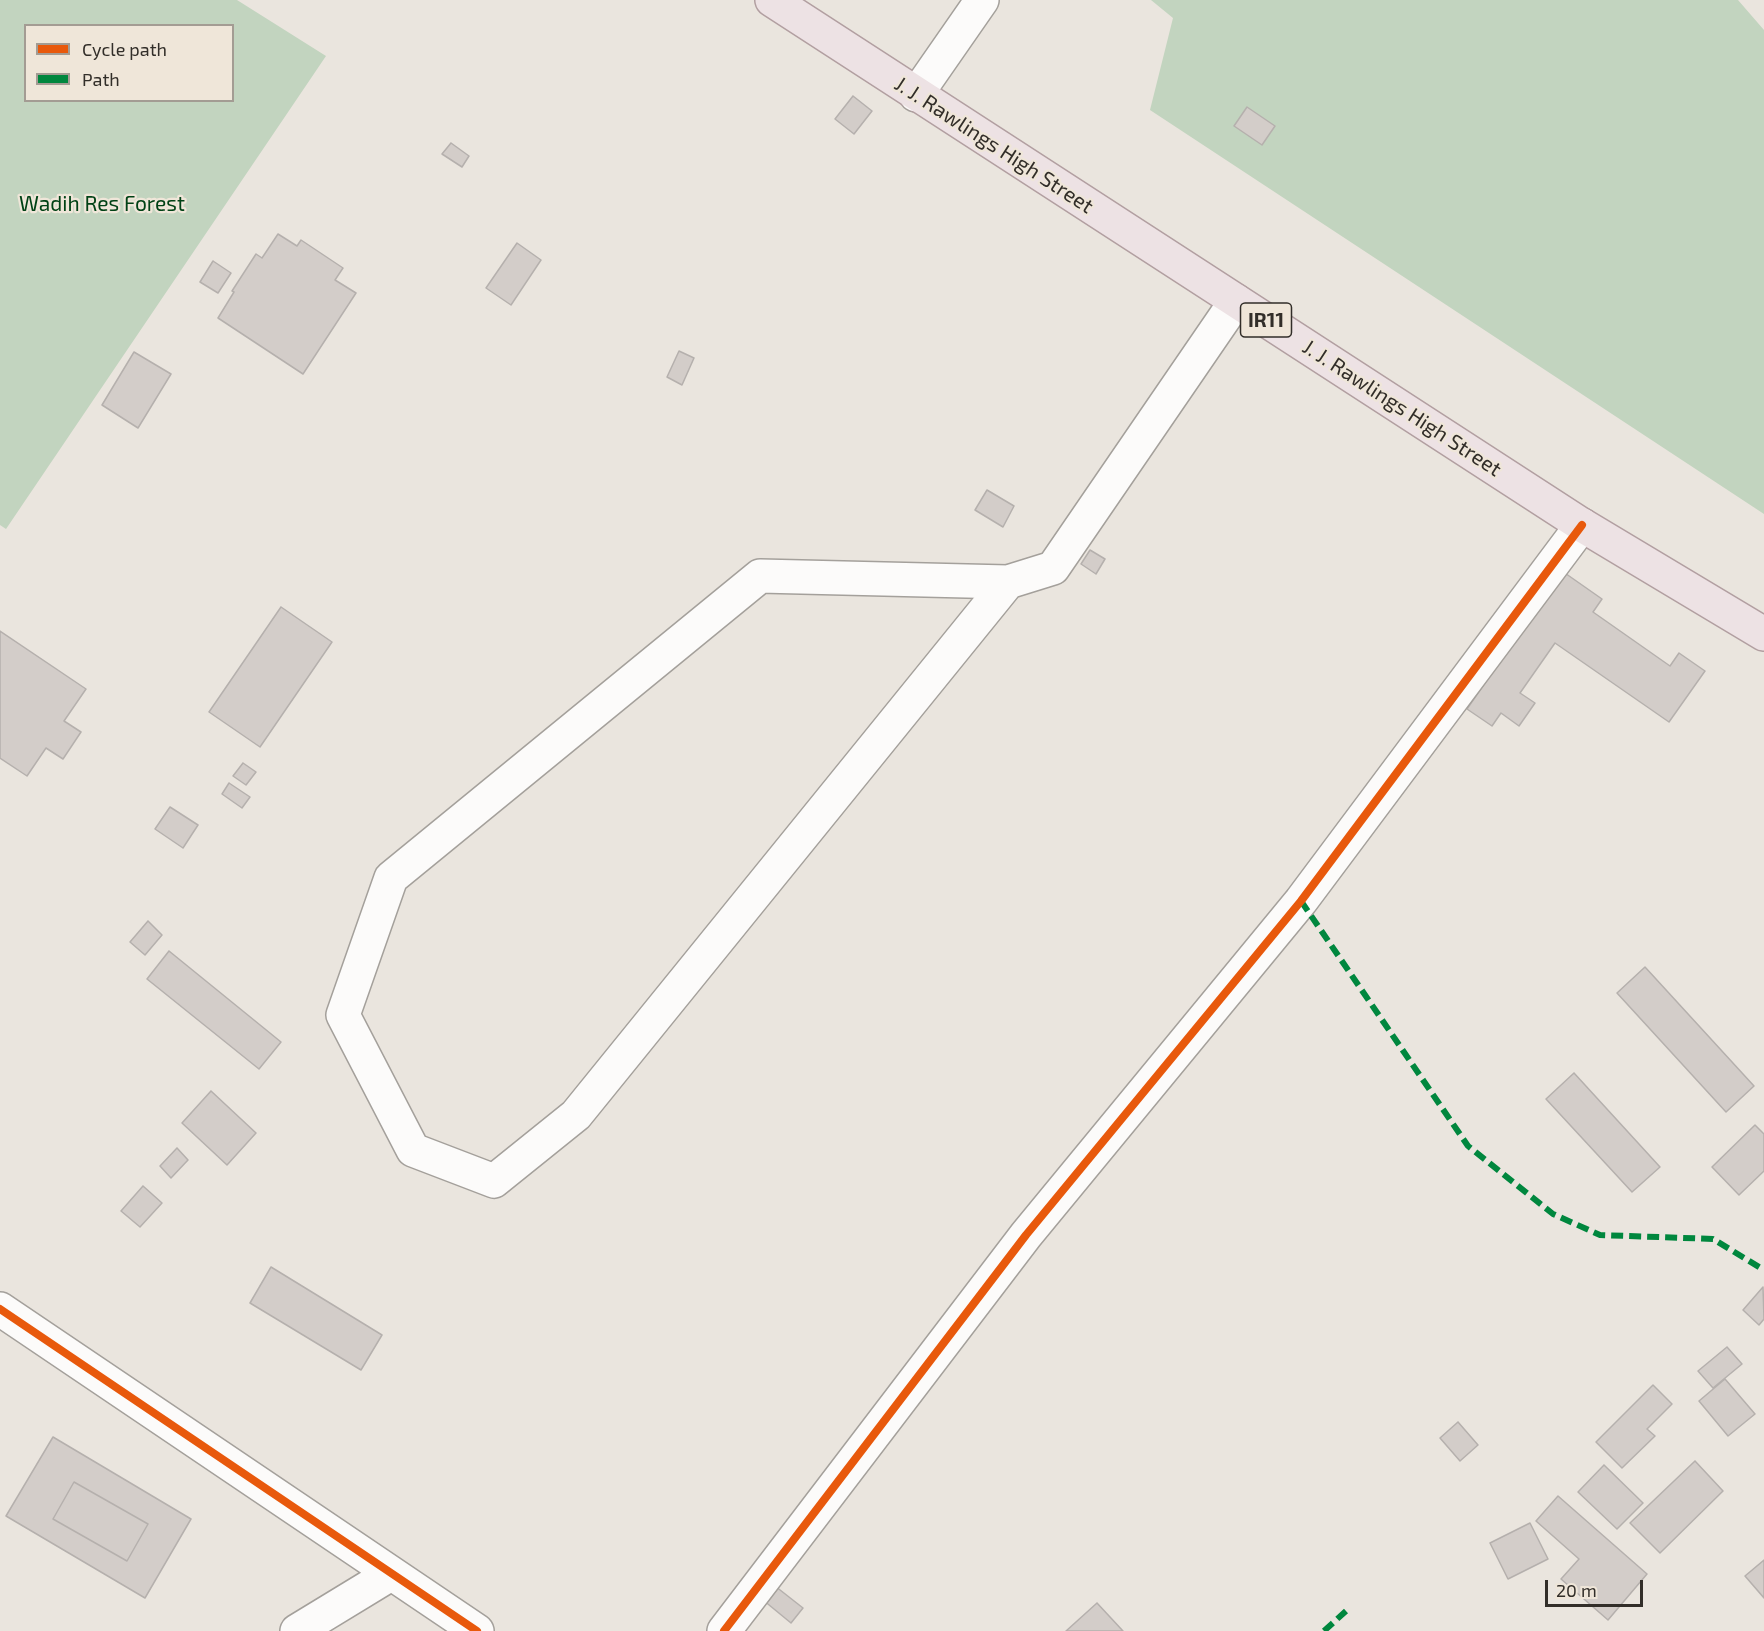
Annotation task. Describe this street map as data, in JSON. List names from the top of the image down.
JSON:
{
  "streets": {
    "main road": ["J. J. Rawlings High Street", "IR11"]
  },
  "parks": ["Wadih Res Forest"],
  "legend": ["Cycle path", "Path"],
  "scale_bar": "20 m"
}
